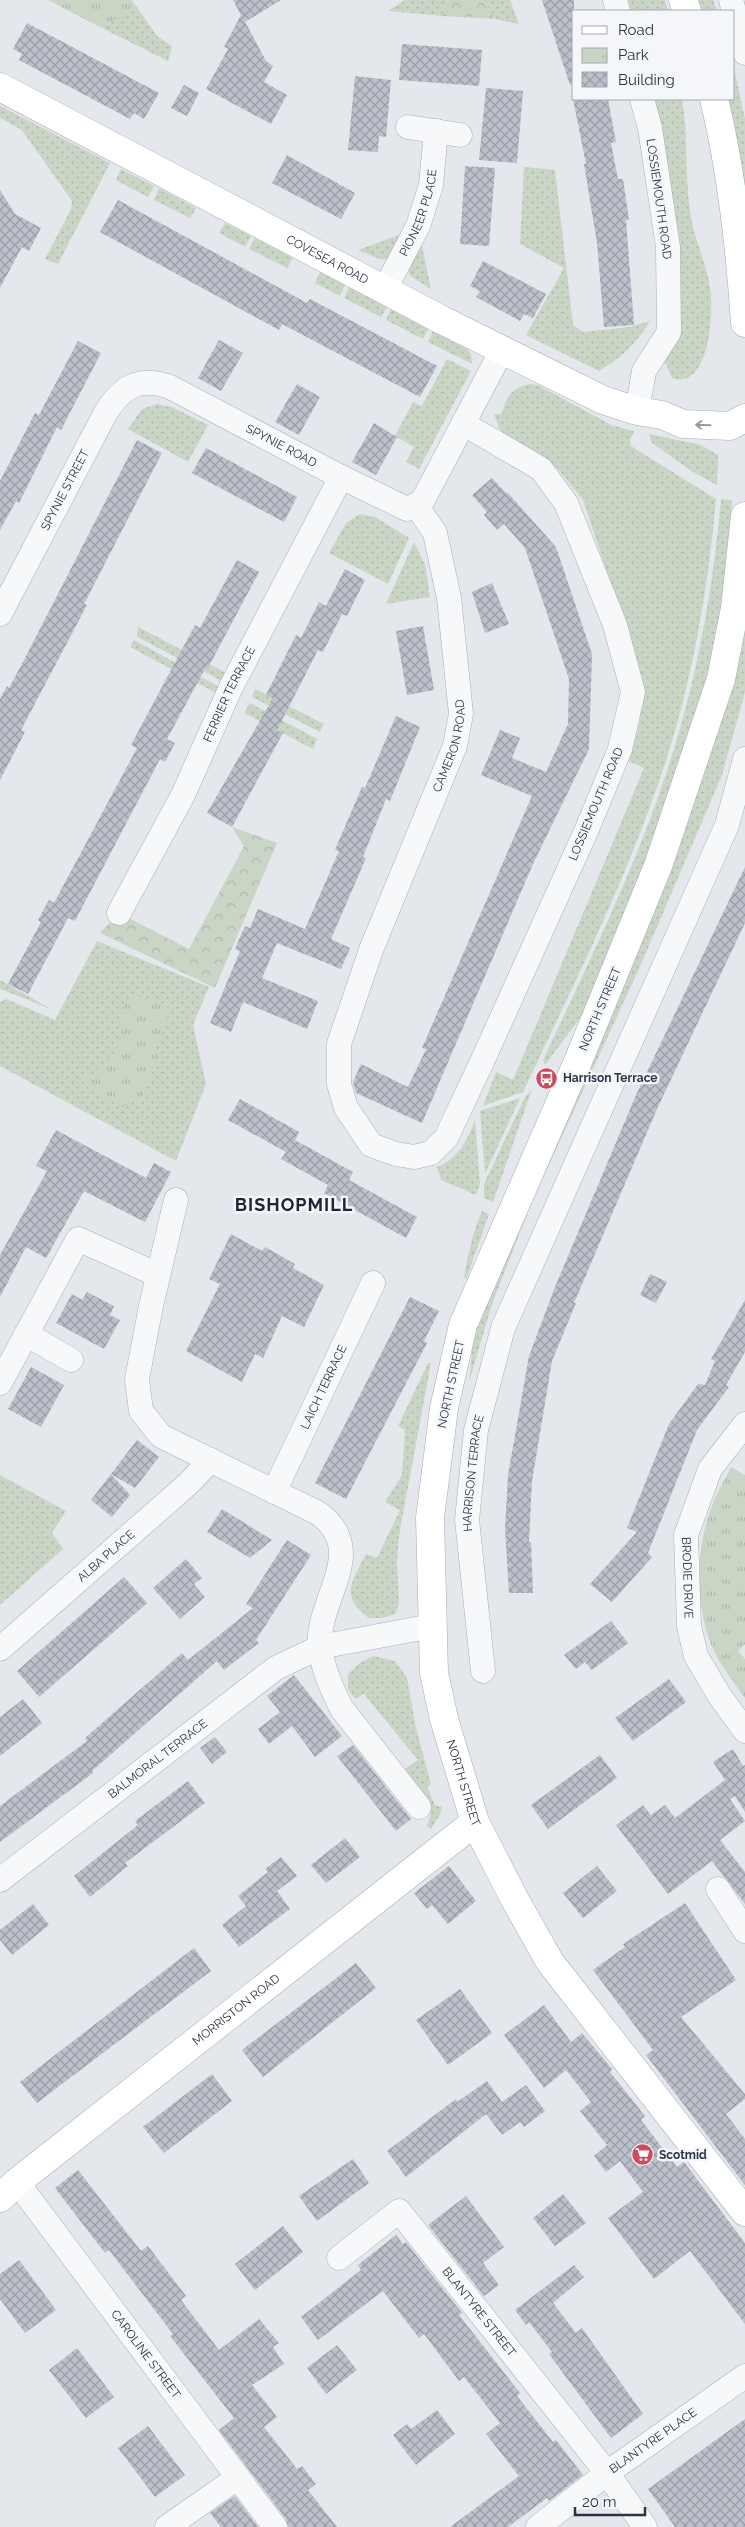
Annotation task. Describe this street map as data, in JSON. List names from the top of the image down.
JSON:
{
  "streets": {
    "main road": ["COVESEA ROAD", "NORTH STREET", "MORRISTON ROAD"],
    "street": [
      "LOSSIEMOUTH ROAD",
      "PIONEER PLACE",
      "SPYNIE ROAD",
      "SPYNIE STREET",
      "FERRIER TERRACE",
      "CAMERON ROAD",
      "LAICH TERRACE",
      "HARRISON TERRACE",
      "ALBA PLACE",
      "BRODIE DRIVE",
      "BALMORAL TERRACE",
      "BLANTYRE STREET",
      "CAROLINE STREET",
      "BLANTYRE PLACE"
    ]
  },
  "crossings": [
    ["LOSSIEMOUTH ROAD", "COVESEA ROAD"],
    ["LOSSIEMOUTH ROAD", "CAMERON ROAD"],
    ["PIONEER PLACE", "COVESEA ROAD"],
    ["SPYNIE ROAD", "SPYNIE STREET"],
    ["SPYNIE ROAD", "FERRIER TERRACE"],
    ["SPYNIE ROAD", "CAMERON ROAD"],
    ["NORTH STREET", "BALMORAL TERRACE"],
    ["NORTH STREET", "MORRISTON ROAD"],
    ["MORRISTON ROAD", "CAROLINE STREET"],
    ["BLANTYRE STREET", "BLANTYRE PLACE"]
  ],
  "districts": ["BISHOPMILL"],
  "places": {
    "bus stop": ["Harrison Terrace"],
    "supermarket": ["Scotmid"]
  },
  "legend": ["Road", "Park", "Building"],
  "scale_bar": "20 m"
}
